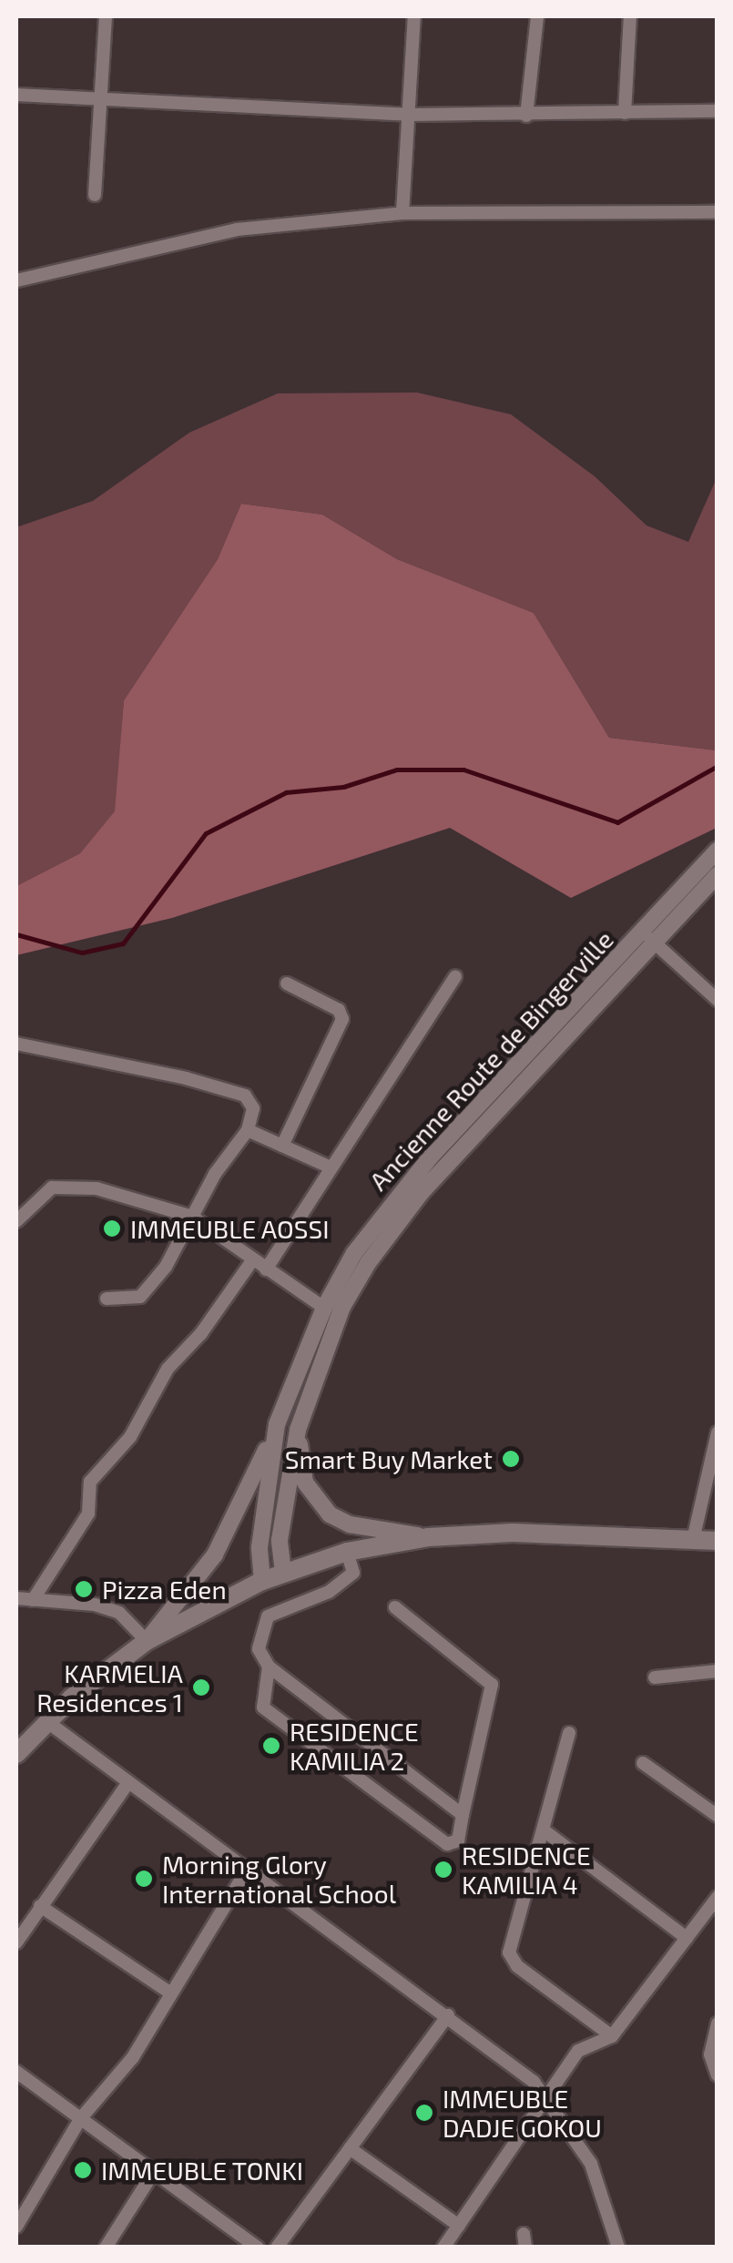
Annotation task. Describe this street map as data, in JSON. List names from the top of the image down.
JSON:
{
  "streets": {
    "street": ["Ancienne Route de Bingerville"]
  },
  "places": [
    "IMMEUBLE AOSSI",
    "Smart Buy Market",
    "Pizza Eden",
    "KARMELIA Residences 1",
    "RESIDENCE KAMILIA 2",
    "RESIDENCE KAMILIA 4",
    "Morning Glory International School",
    "IMMEUBLE DADJE GOKOU",
    "IMMEUBLE TONKI"
  ]
}
